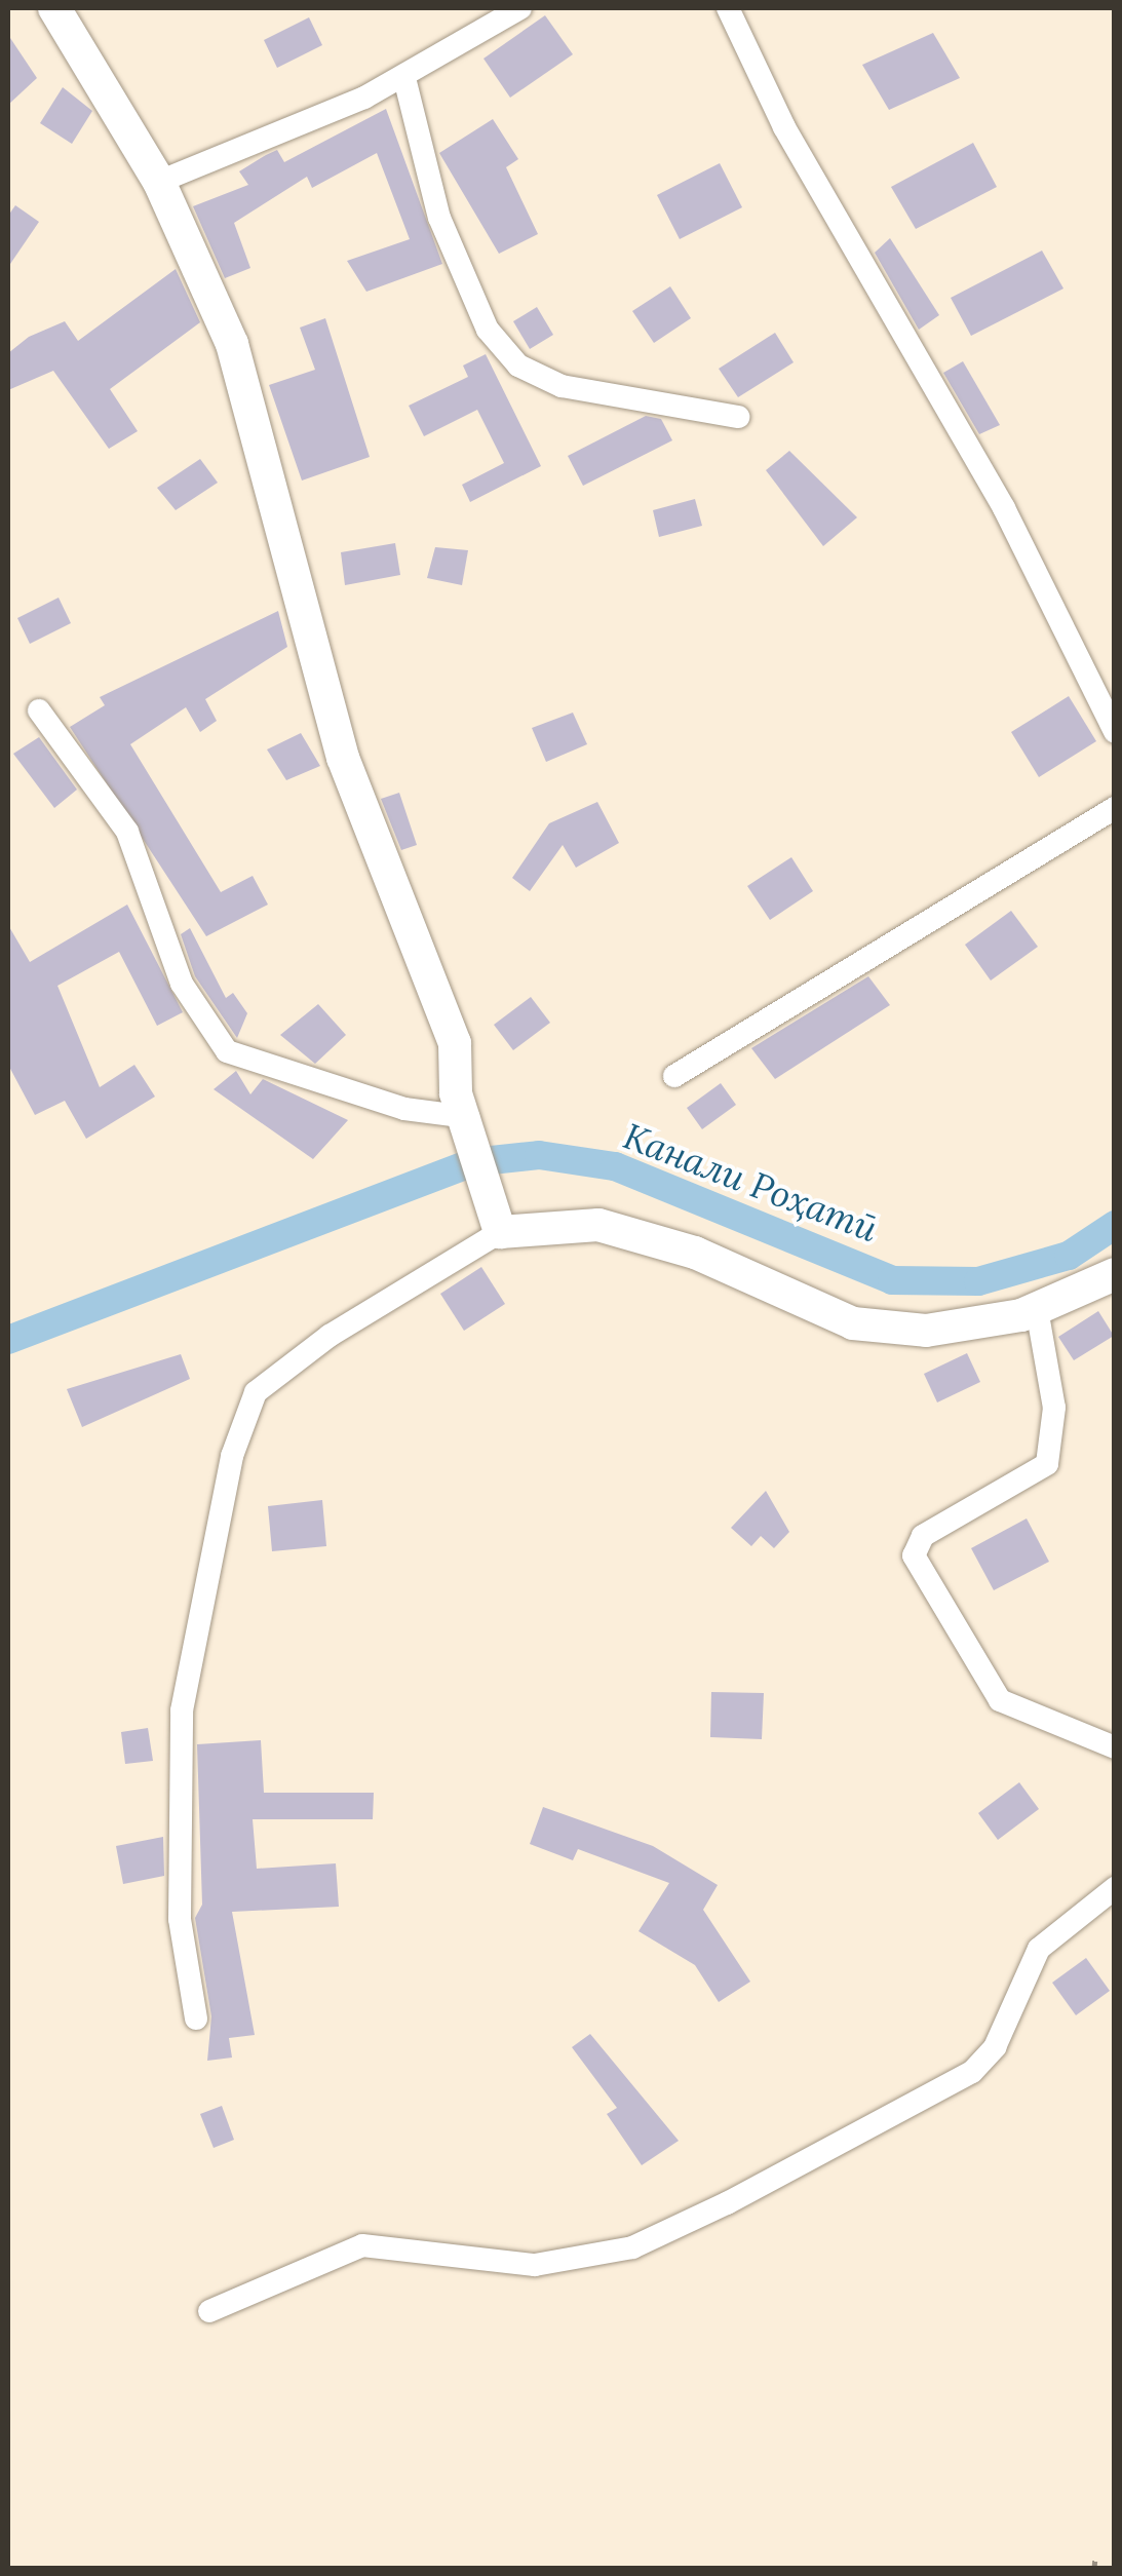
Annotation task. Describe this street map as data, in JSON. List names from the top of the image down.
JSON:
{
  "water": ["Канали Роҳатӣ"]
}
